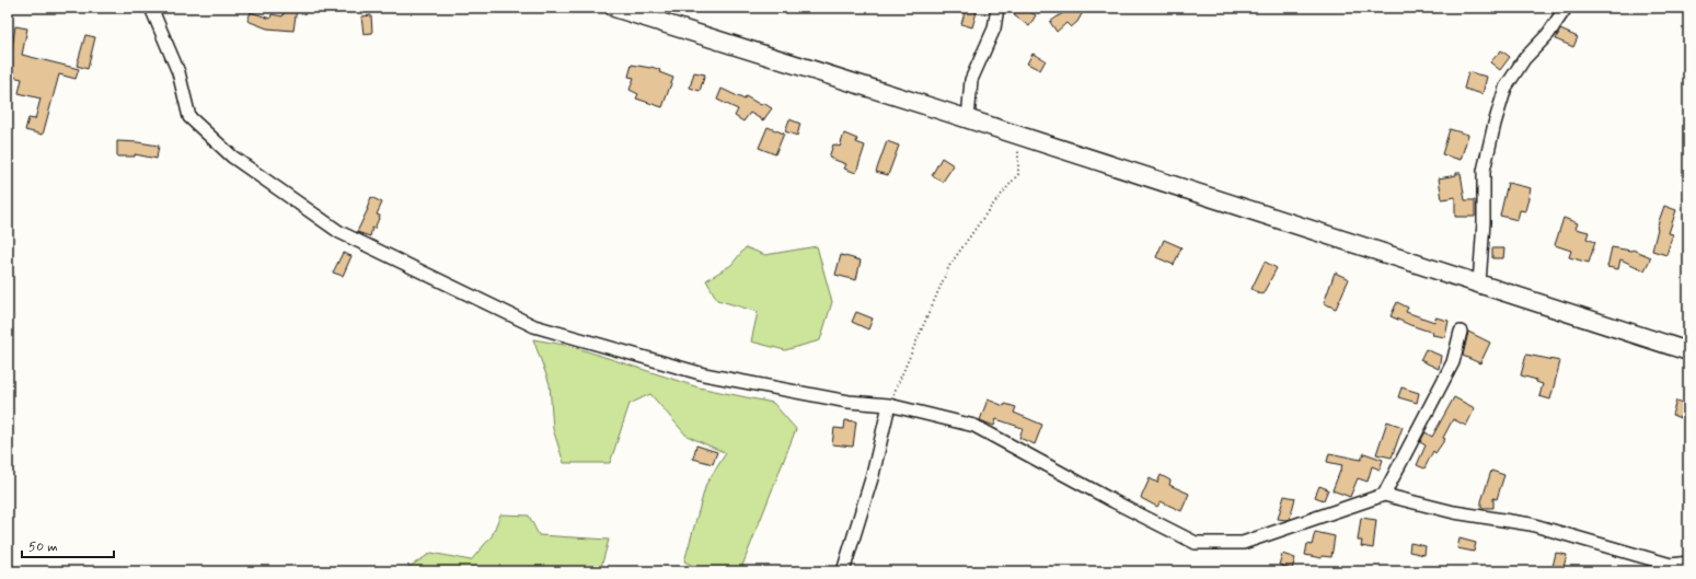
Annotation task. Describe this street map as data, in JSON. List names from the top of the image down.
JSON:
{
  "scale_bar": "50 m"
}
